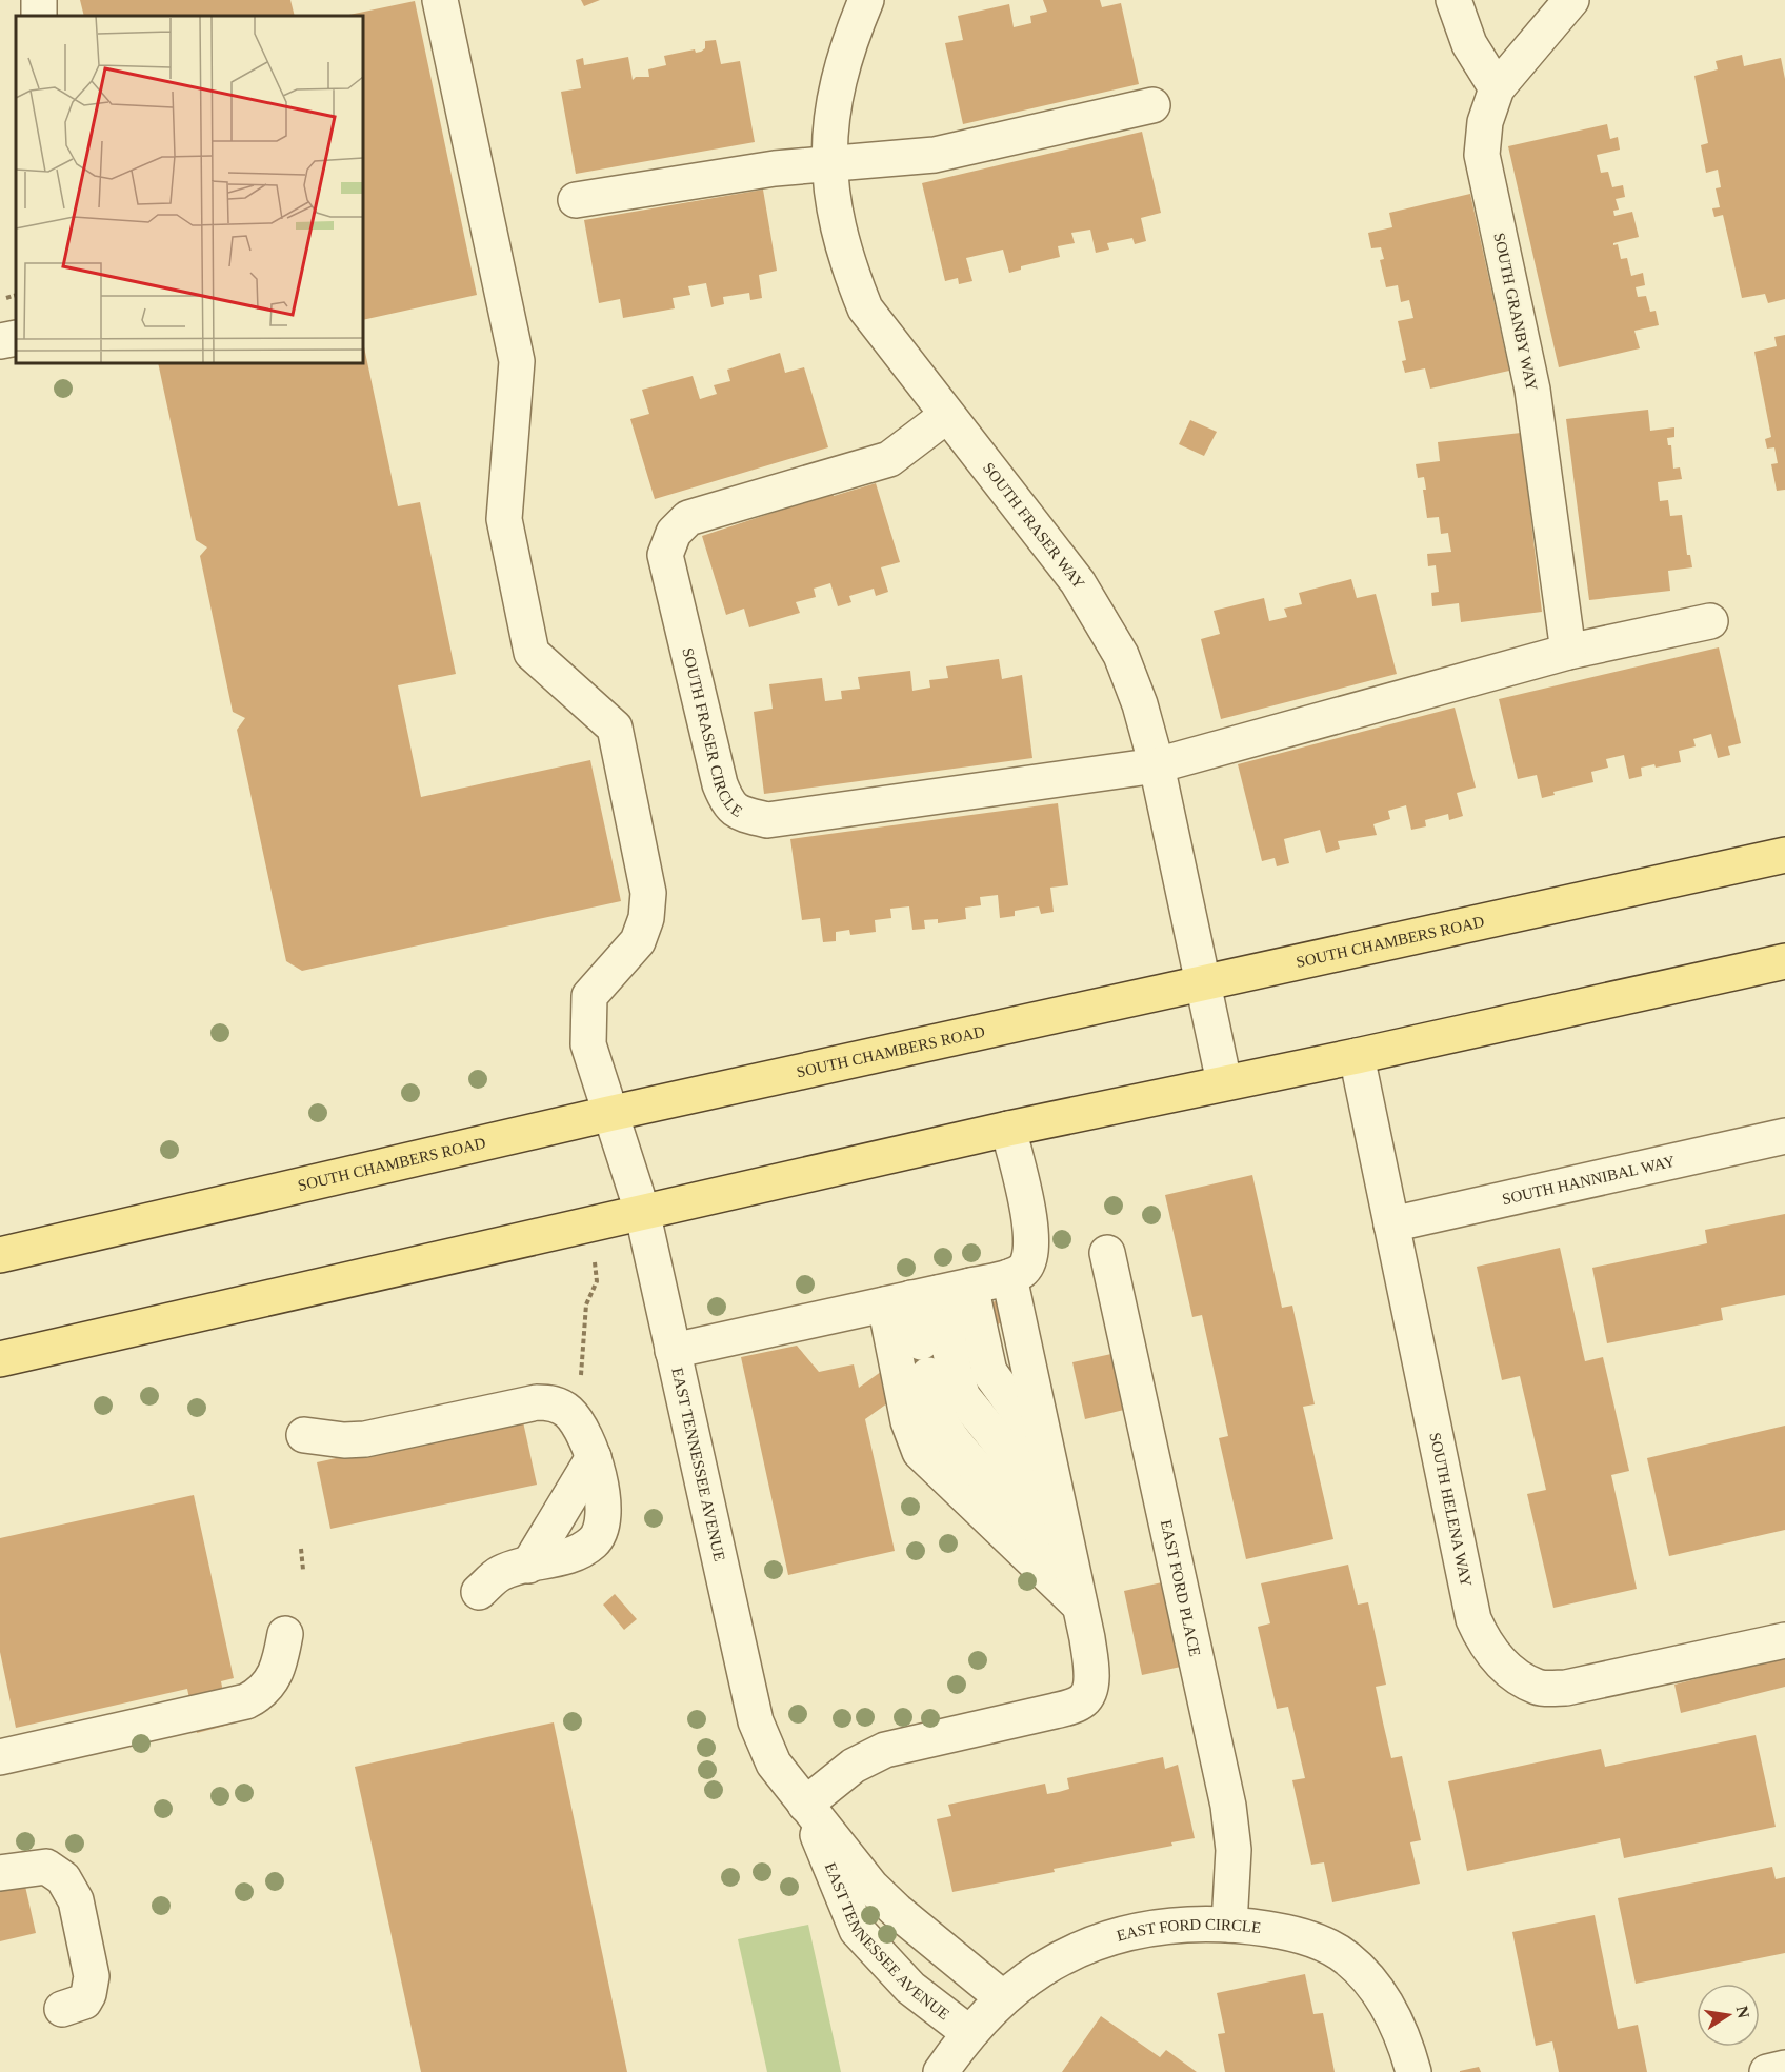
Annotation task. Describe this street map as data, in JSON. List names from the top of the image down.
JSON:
{
  "streets": {
    "main road": ["SOUTH CHAMBERS ROAD"],
    "street": [
      "SOUTH GRANBY WAY",
      "SOUTH FRASER WAY",
      "SOUTH FRASER CIRCLE",
      "SOUTH HANNIBAL WAY",
      "EAST TENNESSEE AVENUE",
      "SOUTH HELENA WAY",
      "EAST FORD PLACE",
      "EAST FORD CIRCLE"
    ]
  },
  "crossings": [
    ["SOUTH FRASER WAY", "SOUTH FRASER CIRCLE"],
    ["SOUTH FRASER WAY", "SOUTH CHAMBERS ROAD"],
    ["SOUTH CHAMBERS ROAD", "EAST TENNESSEE AVENUE"],
    ["SOUTH HANNIBAL WAY", "SOUTH HELENA WAY"],
    ["EAST TENNESSEE AVENUE", "EAST FORD CIRCLE"],
    ["EAST FORD PLACE", "EAST FORD CIRCLE"]
  ],
  "north": "right"
}
